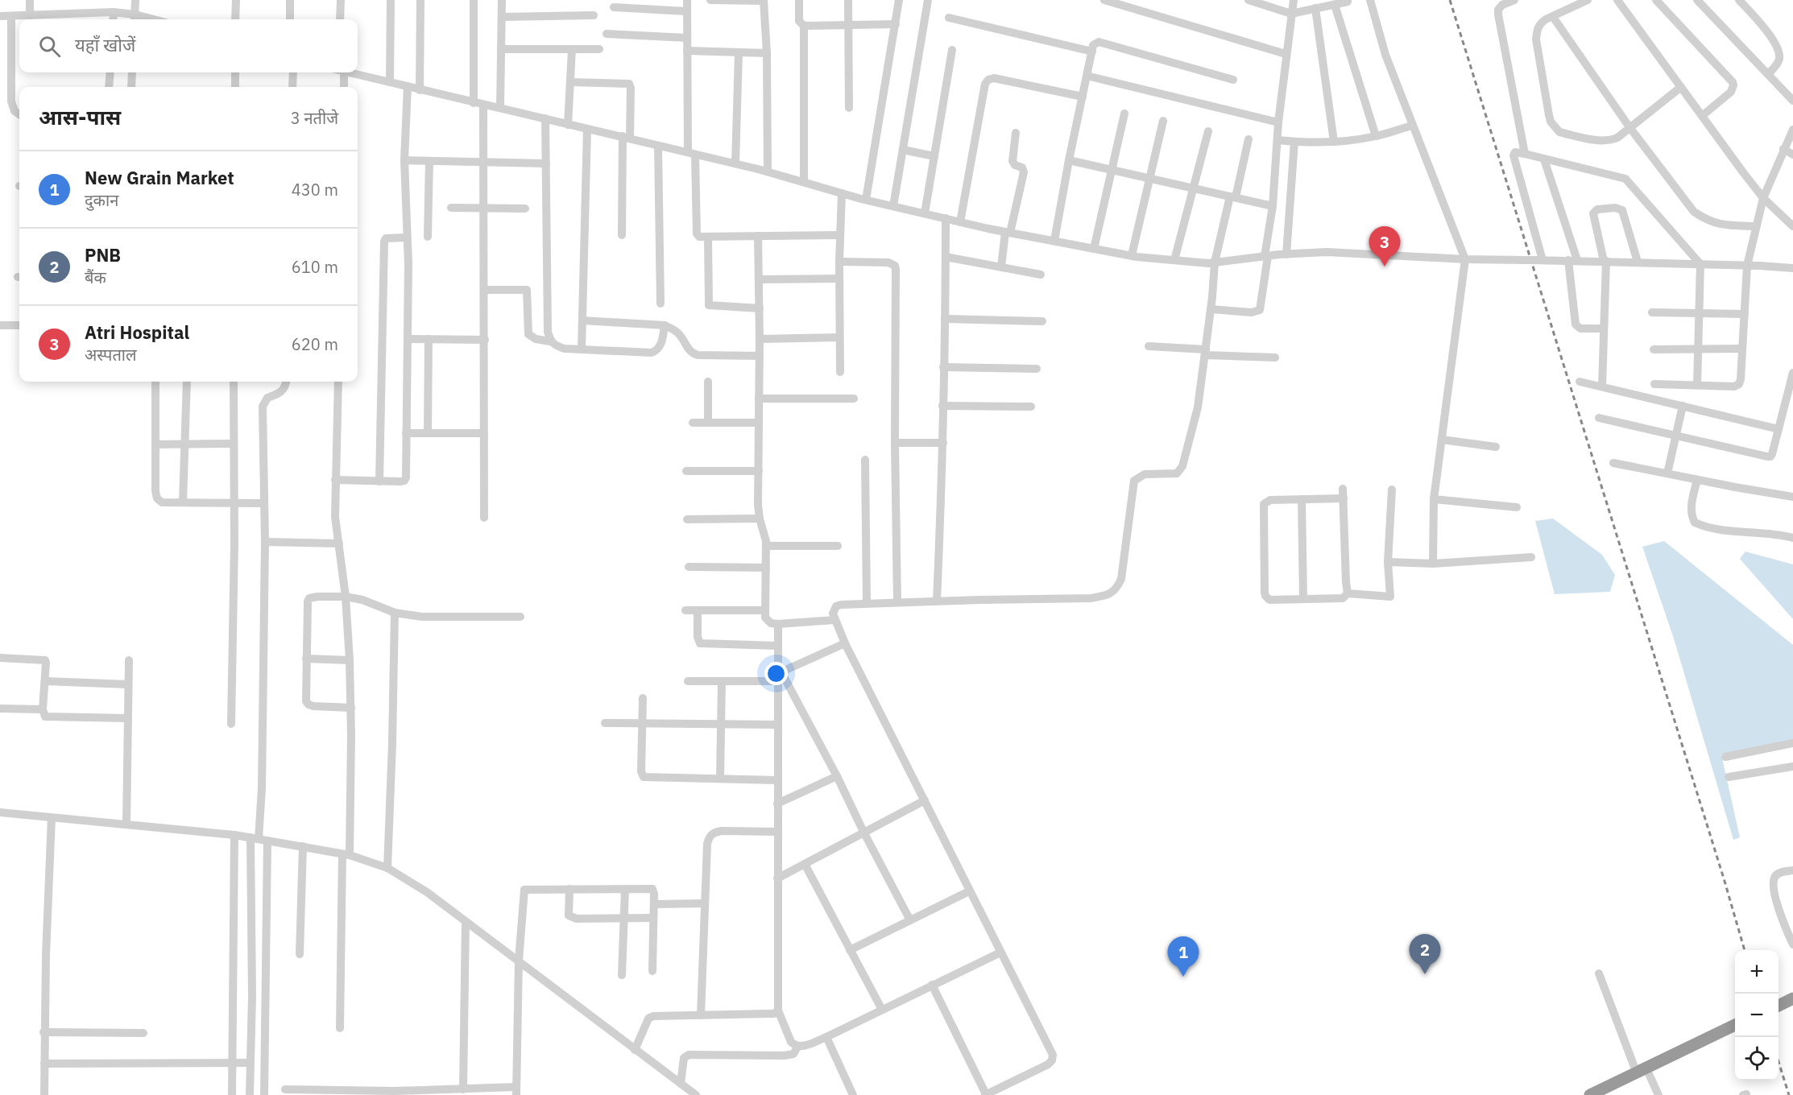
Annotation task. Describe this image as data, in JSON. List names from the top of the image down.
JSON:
{
  "page": {
    "search": "यहाँ खोजें",
    "heading": ["आस-पास", "3 नतीजे"],
    "list": [
      {
        "mark": "1",
        "name": "New Grain Market",
        "note": "दुकान",
        "value": "430 m"
      },
      {
        "mark": "2",
        "name": "PNB",
        "note": "बैंक",
        "value": "610 m"
      },
      {
        "mark": "3",
        "name": "Atri Hospital",
        "note": "अस्पताल",
        "value": "620 m"
      }
    ],
    "pins": ["3", "2", "1"],
    "map_buttons": ["+", "−"]
  }
}
